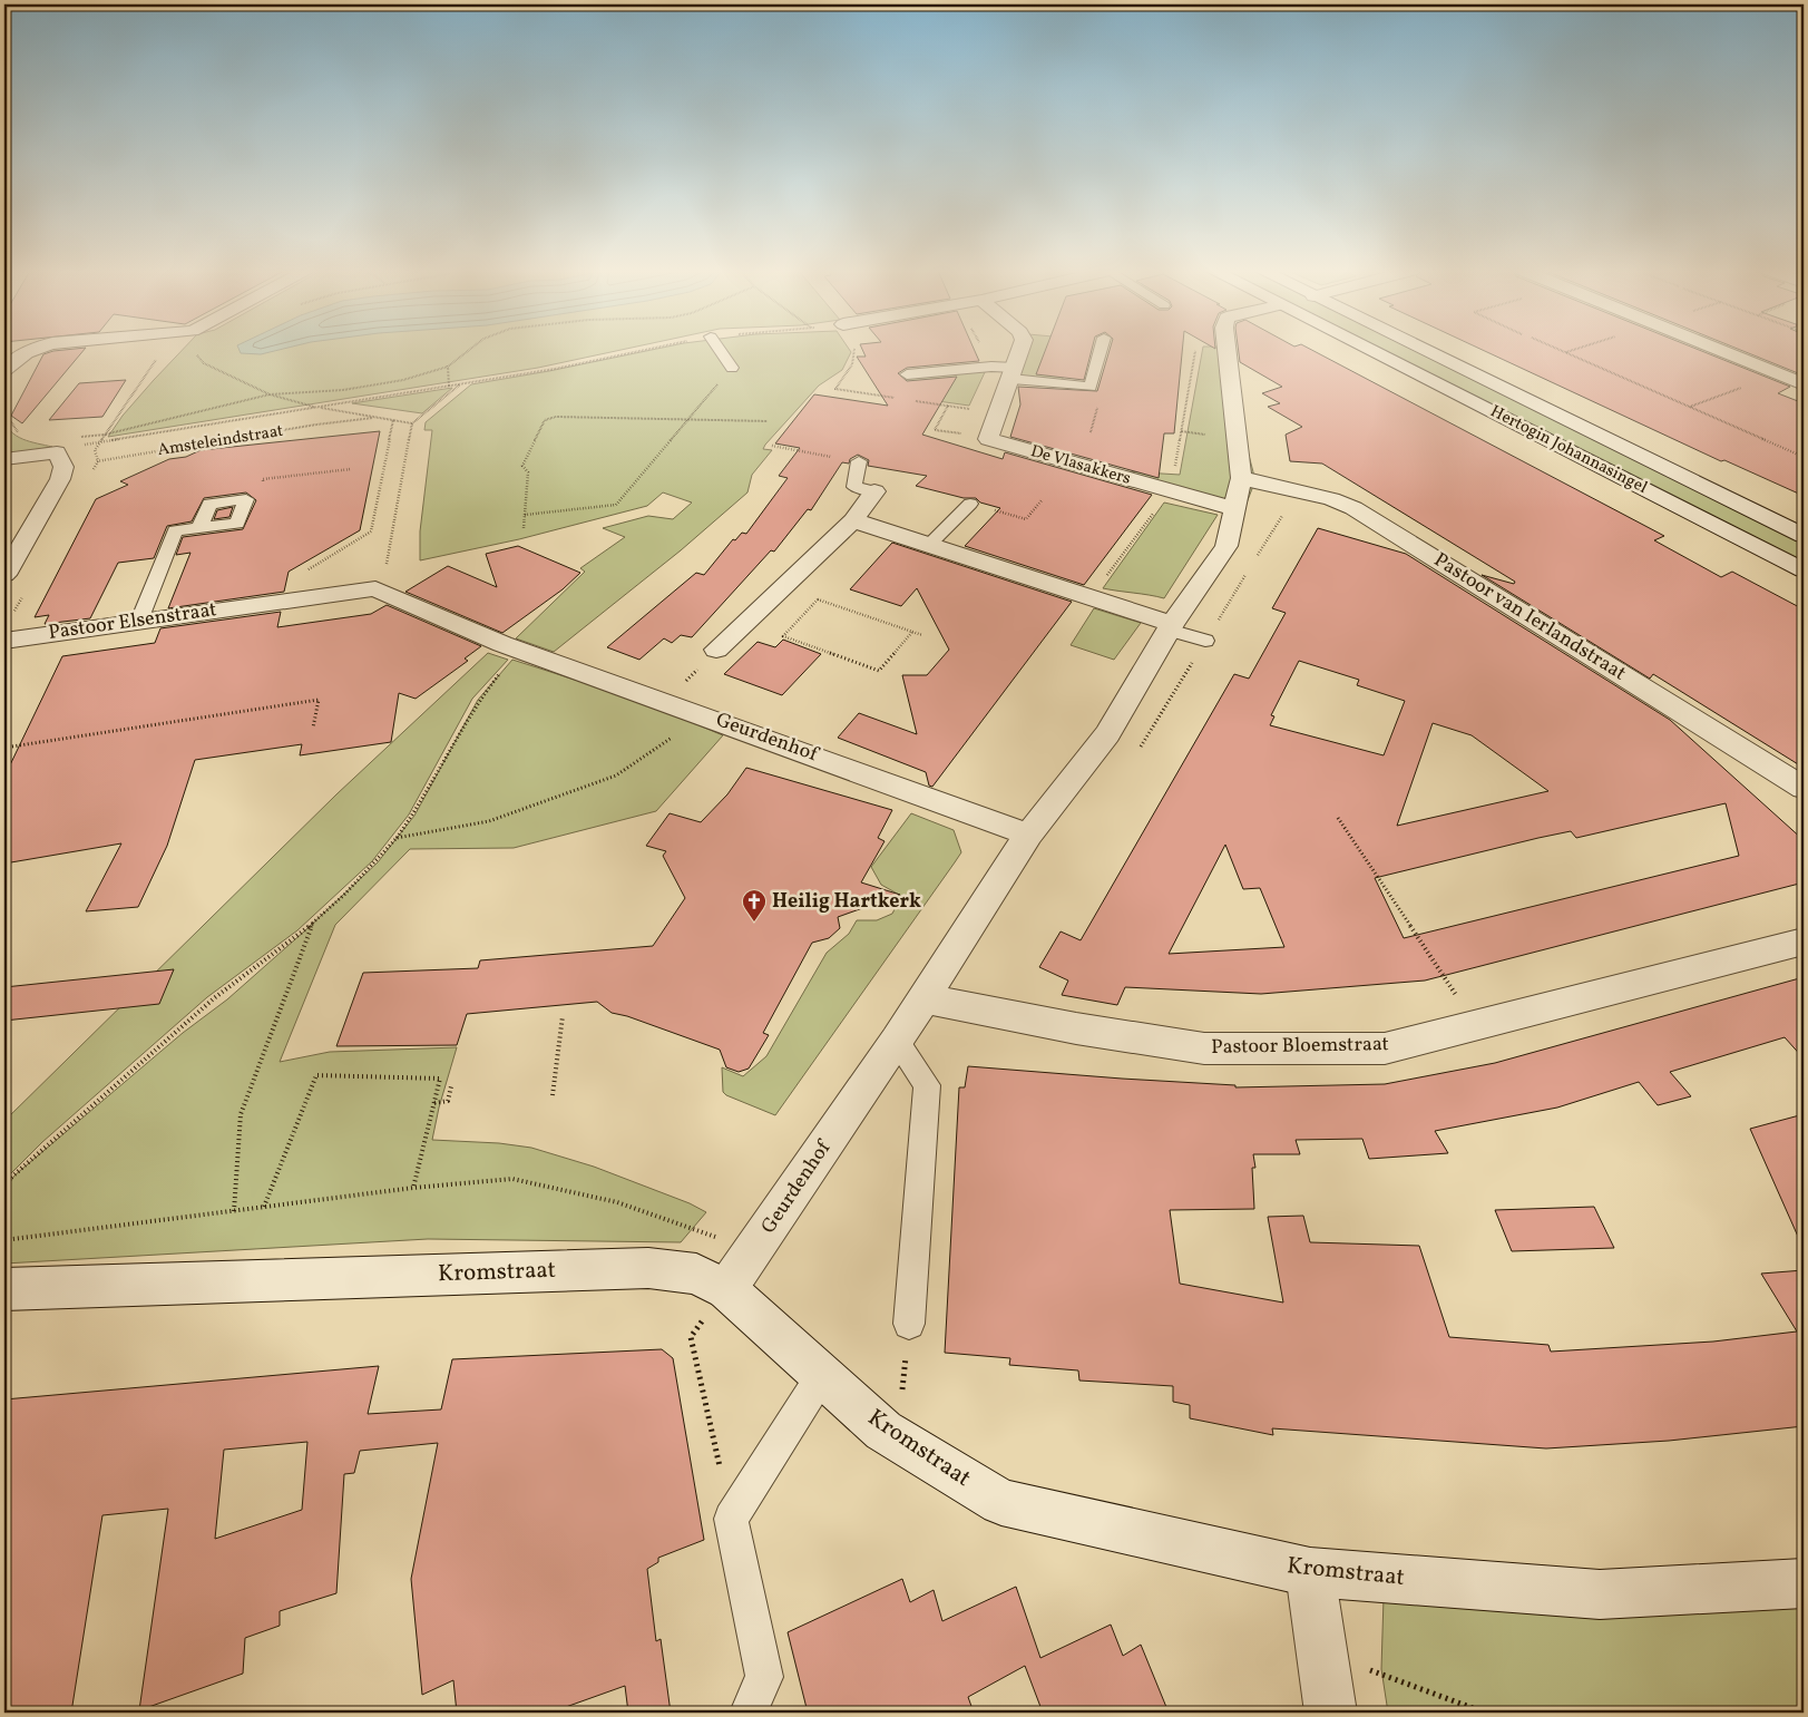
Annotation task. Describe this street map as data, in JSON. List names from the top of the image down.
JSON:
{
  "streets": {
    "street": [
      "Hertogin Johannasingel",
      "De Vlasakkers",
      "Pastoor van Ierlandstraat",
      "Pastoor Elsenstraat",
      "Geurdenhof",
      "Pastoor Bloemstraat",
      "Kromstraat"
    ],
    "path": ["Amsteleindstraat"]
  },
  "crossings": [
    ["De Vlasakkers", "Geurdenhof"],
    ["Pastoor van Ierlandstraat", "Geurdenhof"],
    ["Pastoor Elsenstraat", "Geurdenhof"],
    ["Geurdenhof", "Pastoor Bloemstraat"],
    ["Geurdenhof", "Kromstraat"]
  ],
  "places": {
    "church": ["Heilig Hartkerk"]
  }
}
